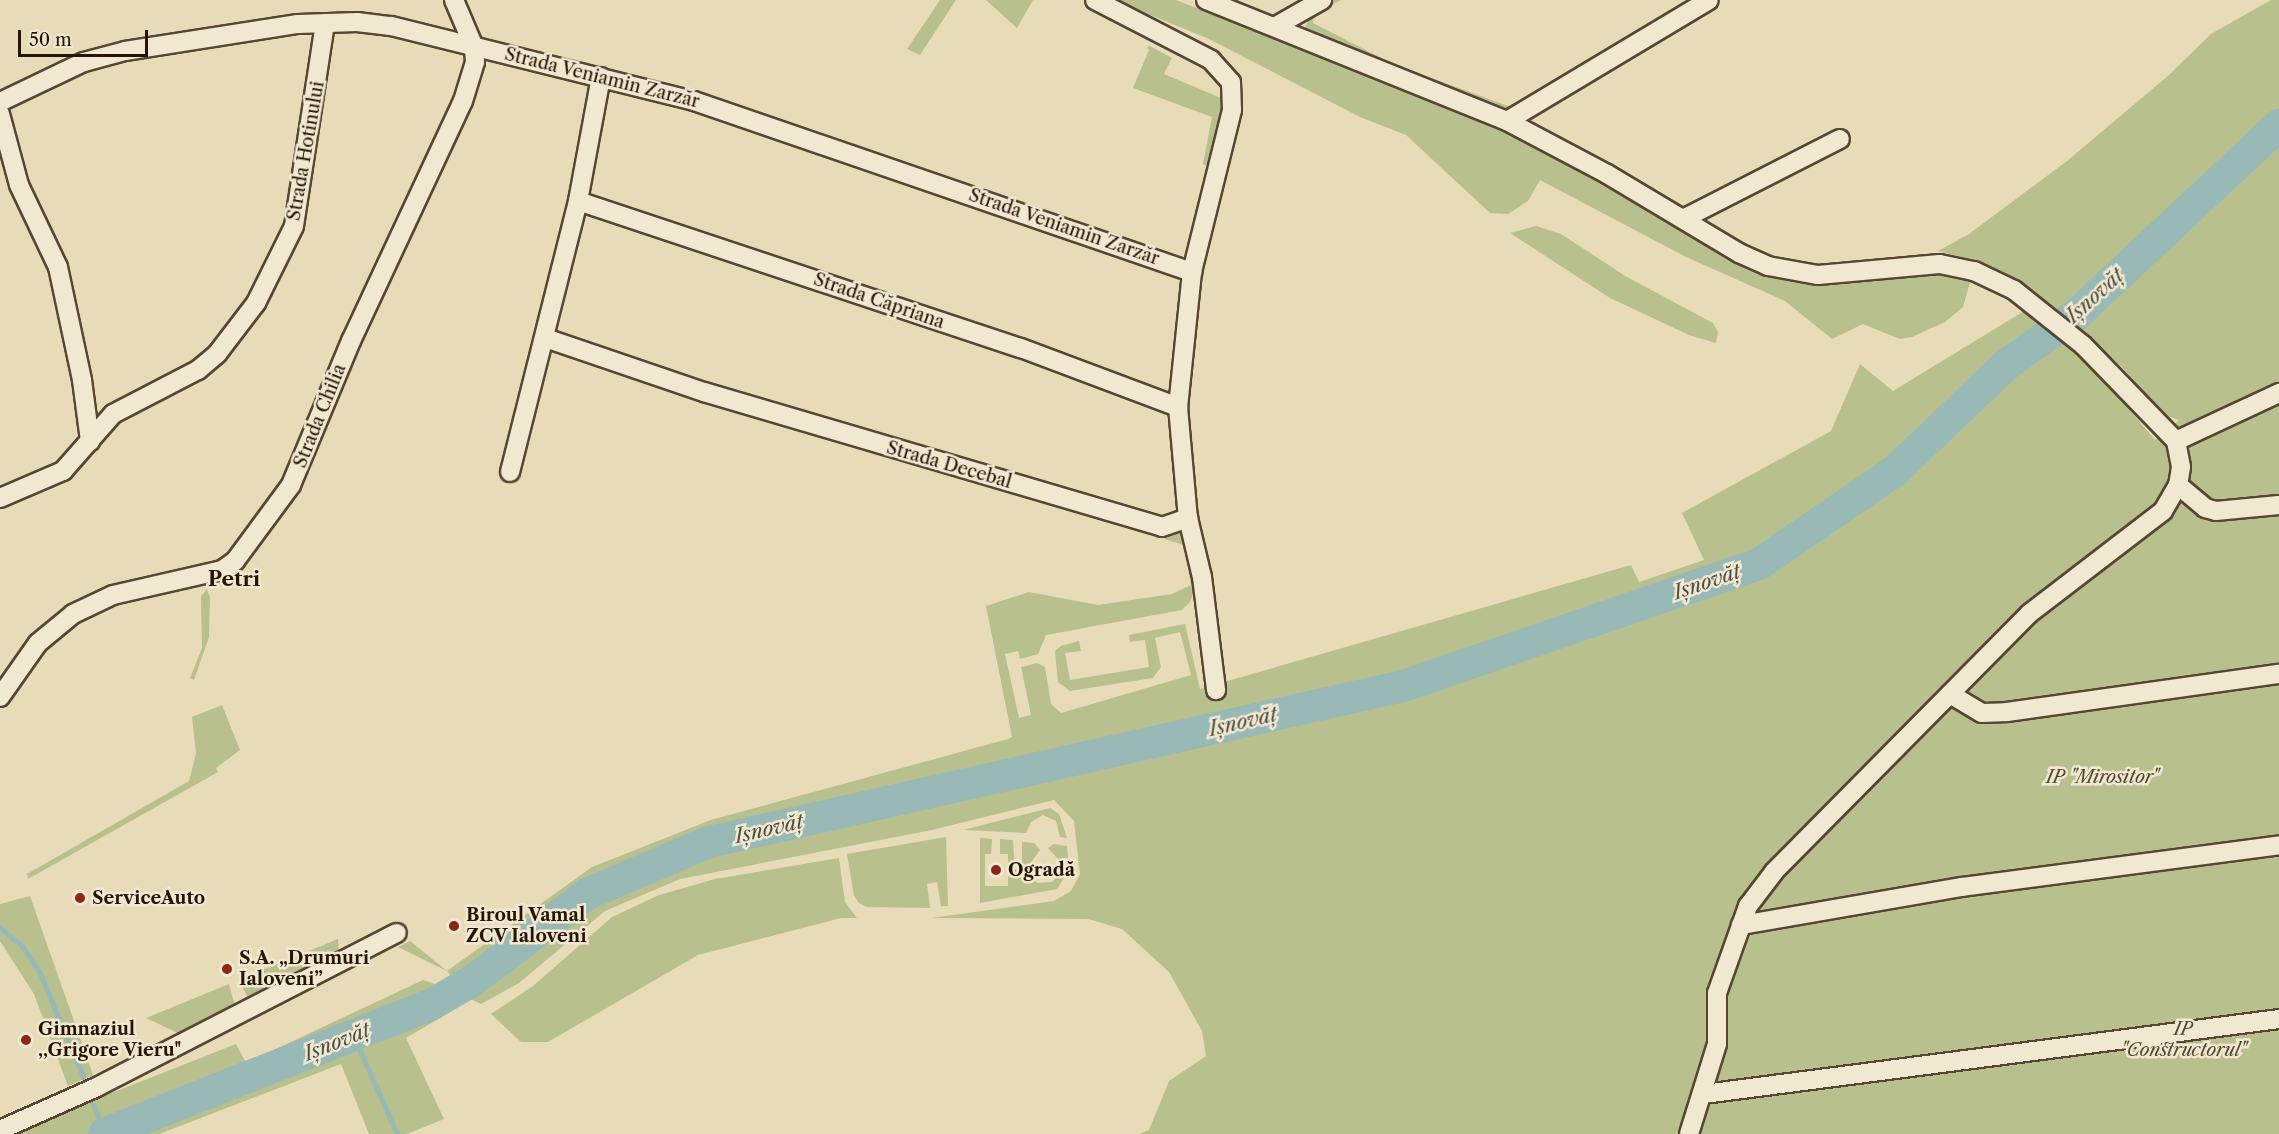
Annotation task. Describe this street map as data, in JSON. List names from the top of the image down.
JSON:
{
  "streets": {
    "street": [
      "Strada Veniamin Zarzăr",
      "Strada Hotinului",
      "Strada Căpriana",
      "Strada Chilia",
      "Strada Decebal"
    ]
  },
  "crossings": [
    ["Strada Veniamin Zarzăr", "Strada Hotinului"],
    ["Strada Veniamin Zarzăr", "Strada Chilia"]
  ],
  "districts": ["Petri"],
  "water": ["Ișnovăț"],
  "parks": ["IP \"Mirositor\"", "IP \"Constructorul\""],
  "places": [
    "Ogradă",
    "ServiceAuto",
    "Biroul Vamal ZCV Ialoveni",
    "S.A. „Drumuri Ialoveni”",
    "Gimnaziul ,,Grigore Vieru\""
  ],
  "scale_bar": "50 m"
}
